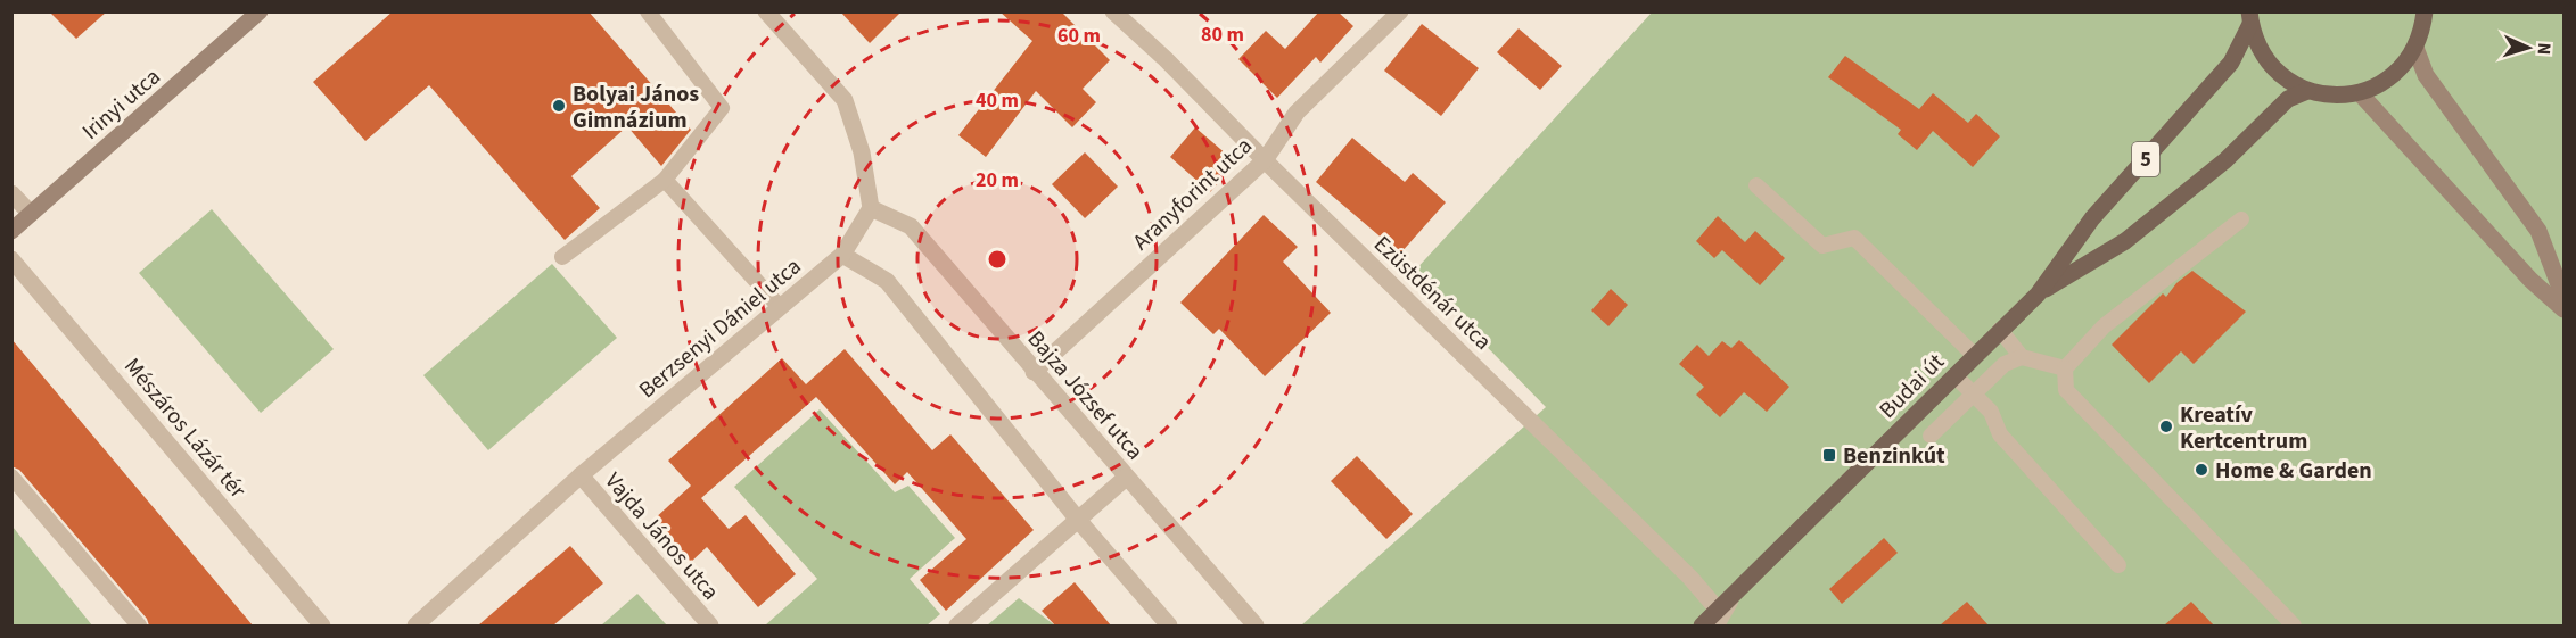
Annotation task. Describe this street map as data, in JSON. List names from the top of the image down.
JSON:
{
  "streets": {
    "main road": ["5", "Budai út"],
    "street": [
      "Irinyi utca",
      "Aranyforint utca",
      "Ezüstdénár utca",
      "Berzsenyi Dániel utca",
      "Bajza József utca",
      "Mészáros Lázár tér",
      "Vajda János utca"
    ]
  },
  "crossings": [
    ["5", "Budai út"],
    ["Aranyforint utca", "Ezüstdénár utca"],
    ["Aranyforint utca", "Bajza József utca"],
    ["Ezüstdénár utca", "Budai út"],
    ["Berzsenyi Dániel utca", "Bajza József utca"],
    ["Berzsenyi Dániel utca", "Vajda János utca"]
  ],
  "places": {
    "other": ["Bolyai János Gimnázium", "Kreatív Kertcentrum", "Home & Garden"],
    "transit": ["Benzinkút"]
  },
  "north": "right",
  "rings": [
    "80 m",
    "60 m",
    "40 m",
    "20 m"
  ]
}
